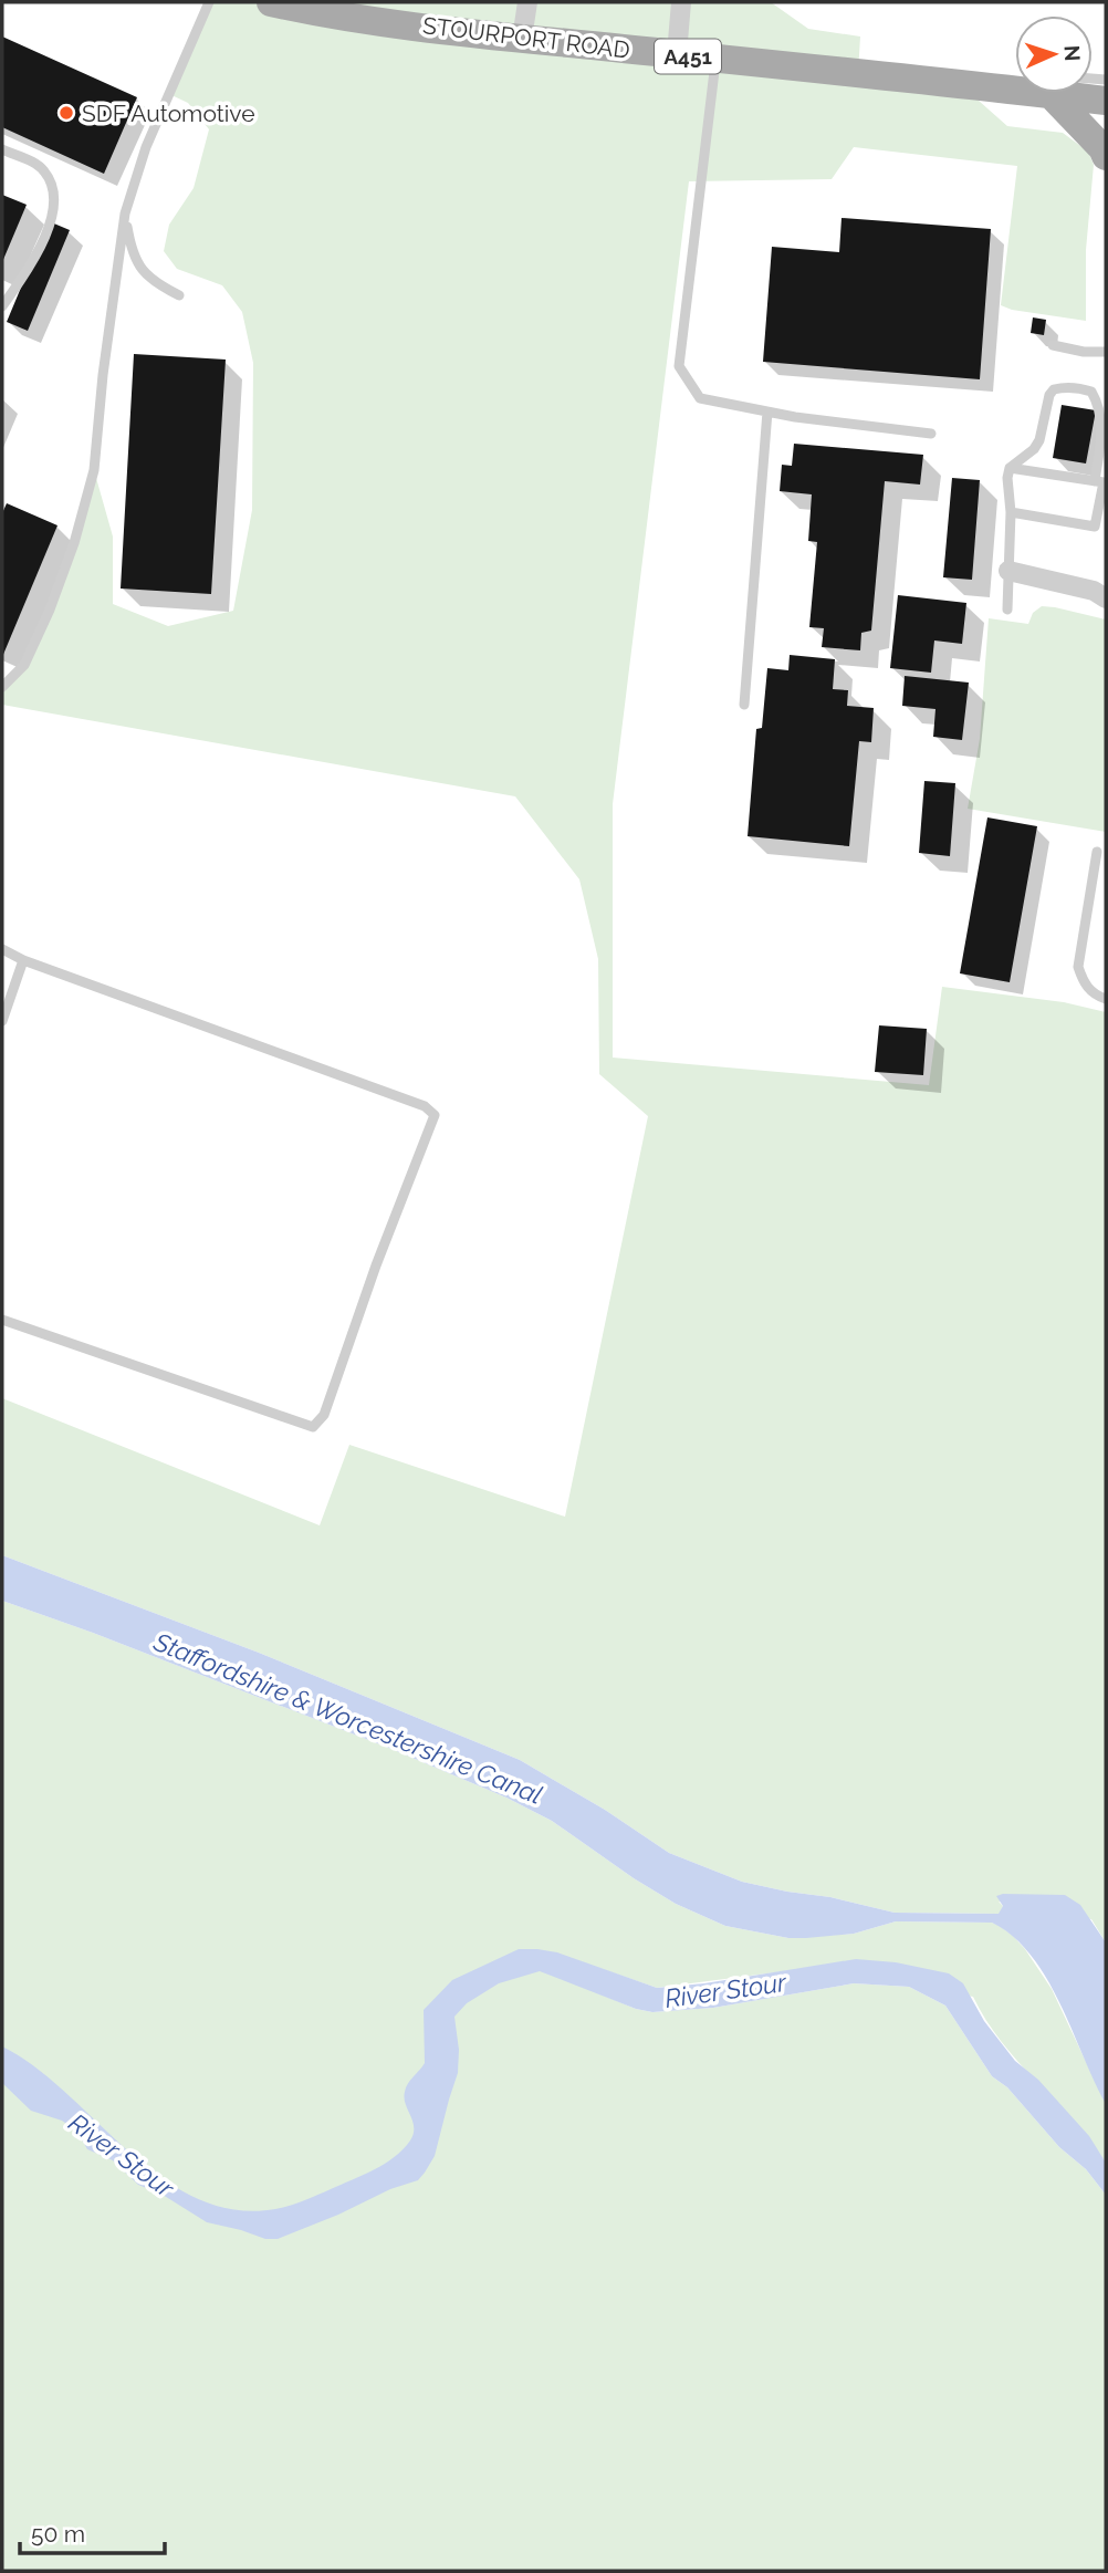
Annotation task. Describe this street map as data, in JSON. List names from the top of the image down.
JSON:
{
  "streets": {
    "main road": ["STOURPORT ROAD", "A451"]
  },
  "water": ["Staffordshire & Worcestershire Canal", "River Stour"],
  "places": ["SDF Automotive"],
  "scale_bar": "50 m",
  "north": "right"
}
